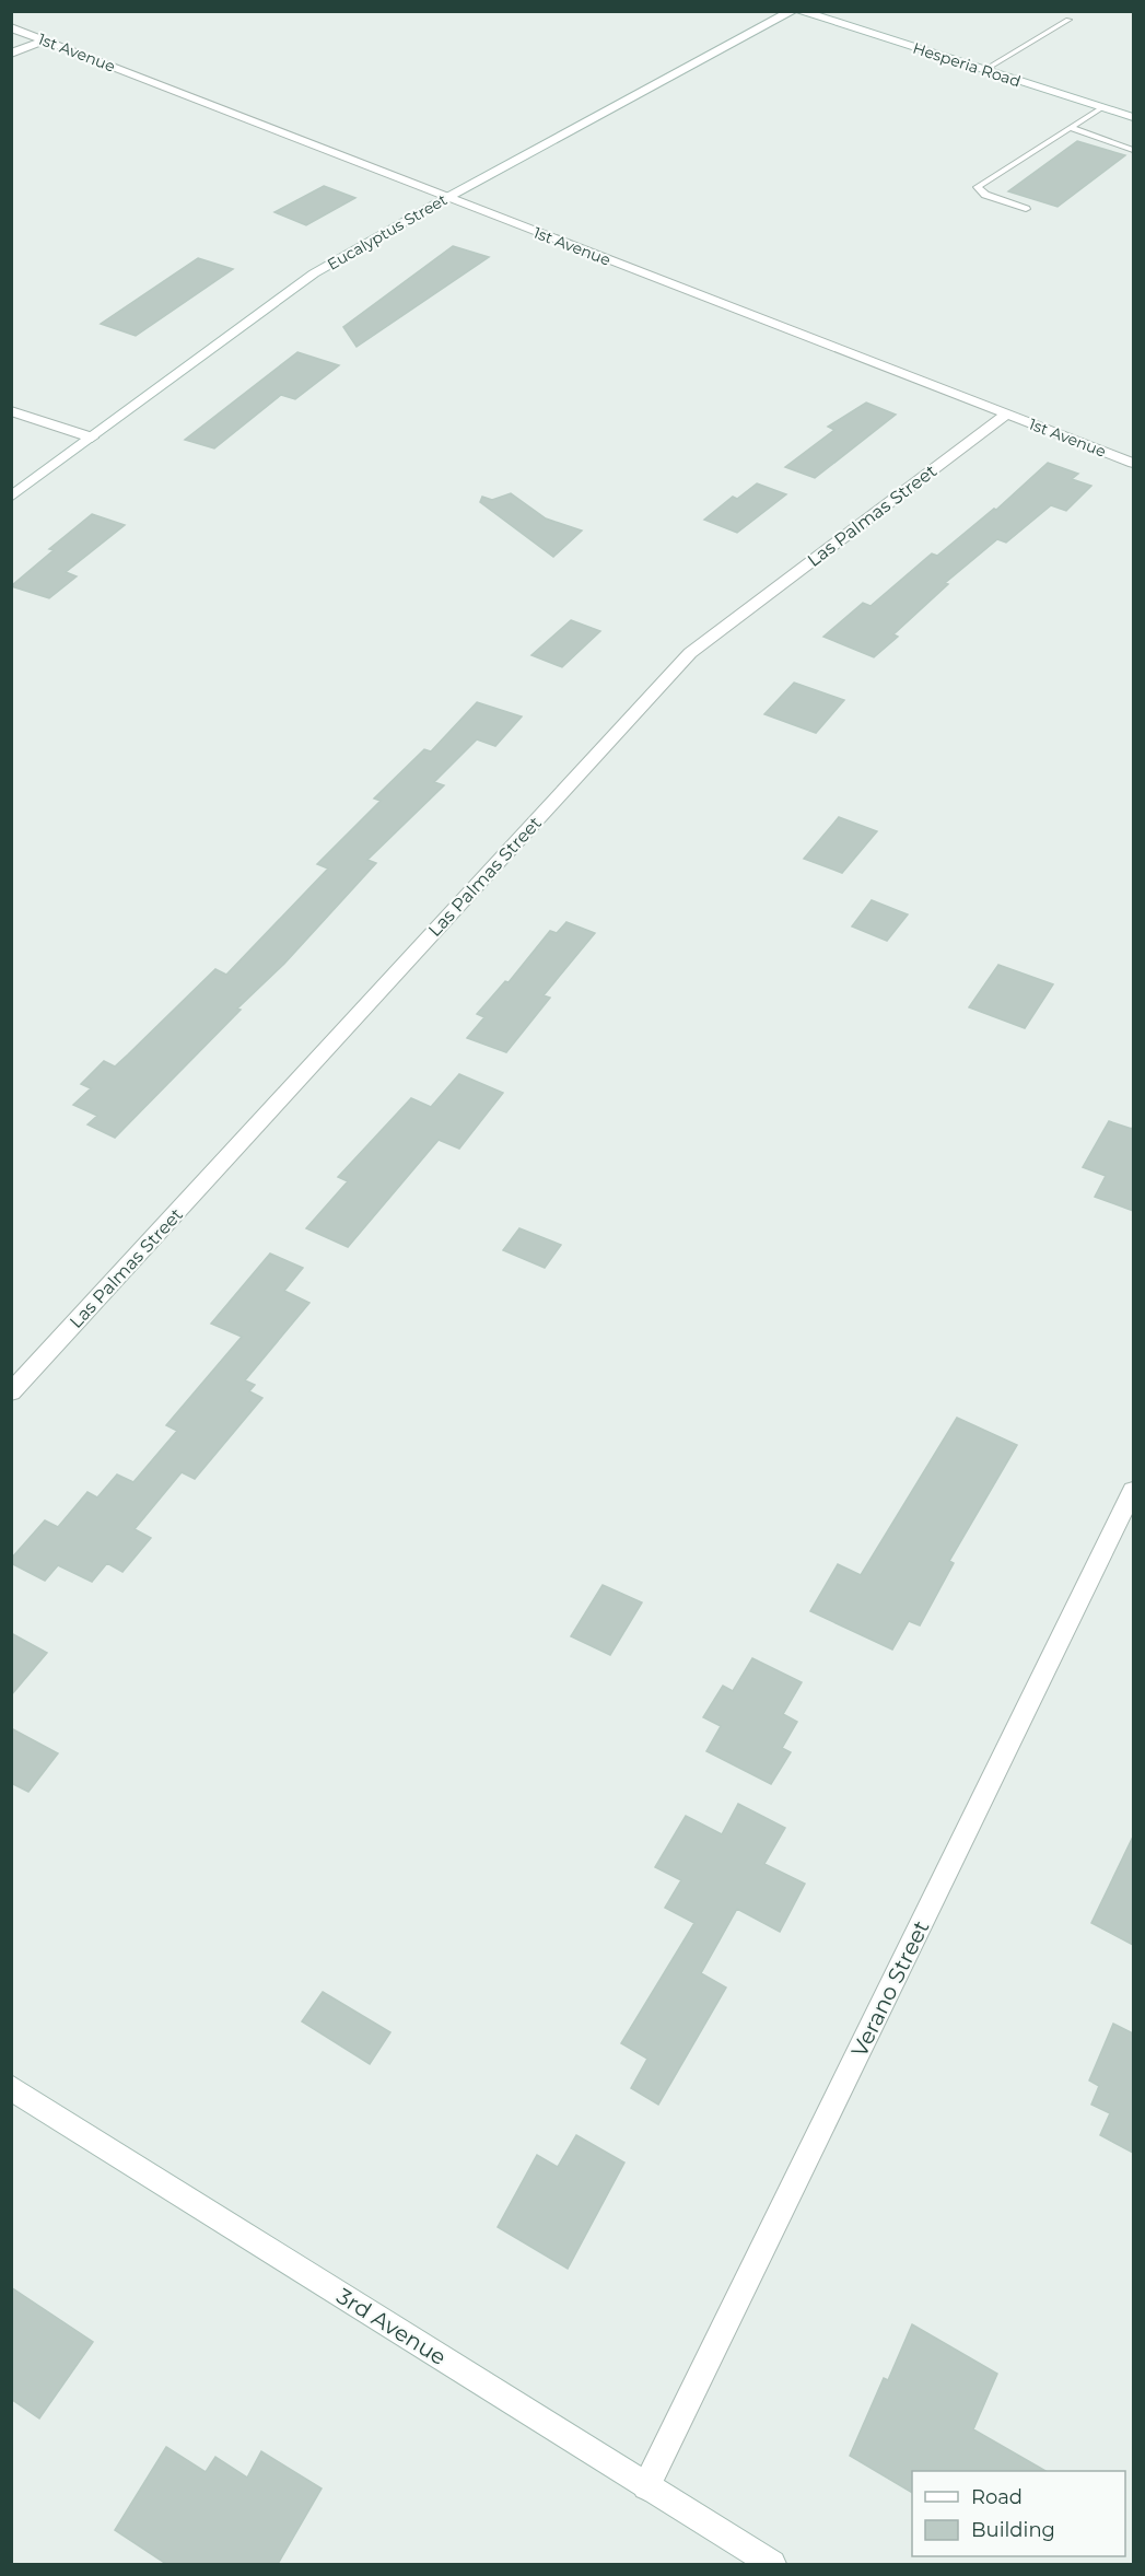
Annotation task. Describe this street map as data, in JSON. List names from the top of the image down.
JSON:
{
  "streets": {
    "street": [
      "1st Avenue",
      "Hesperia Road",
      "Eucalyptus Street",
      "Las Palmas Street",
      "Verano Street",
      "3rd Avenue"
    ]
  },
  "crossings": [
    ["1st Avenue", "Eucalyptus Street"],
    ["1st Avenue", "Las Palmas Street"],
    ["Verano Street", "3rd Avenue"]
  ],
  "legend": ["Road", "Building"]
}
